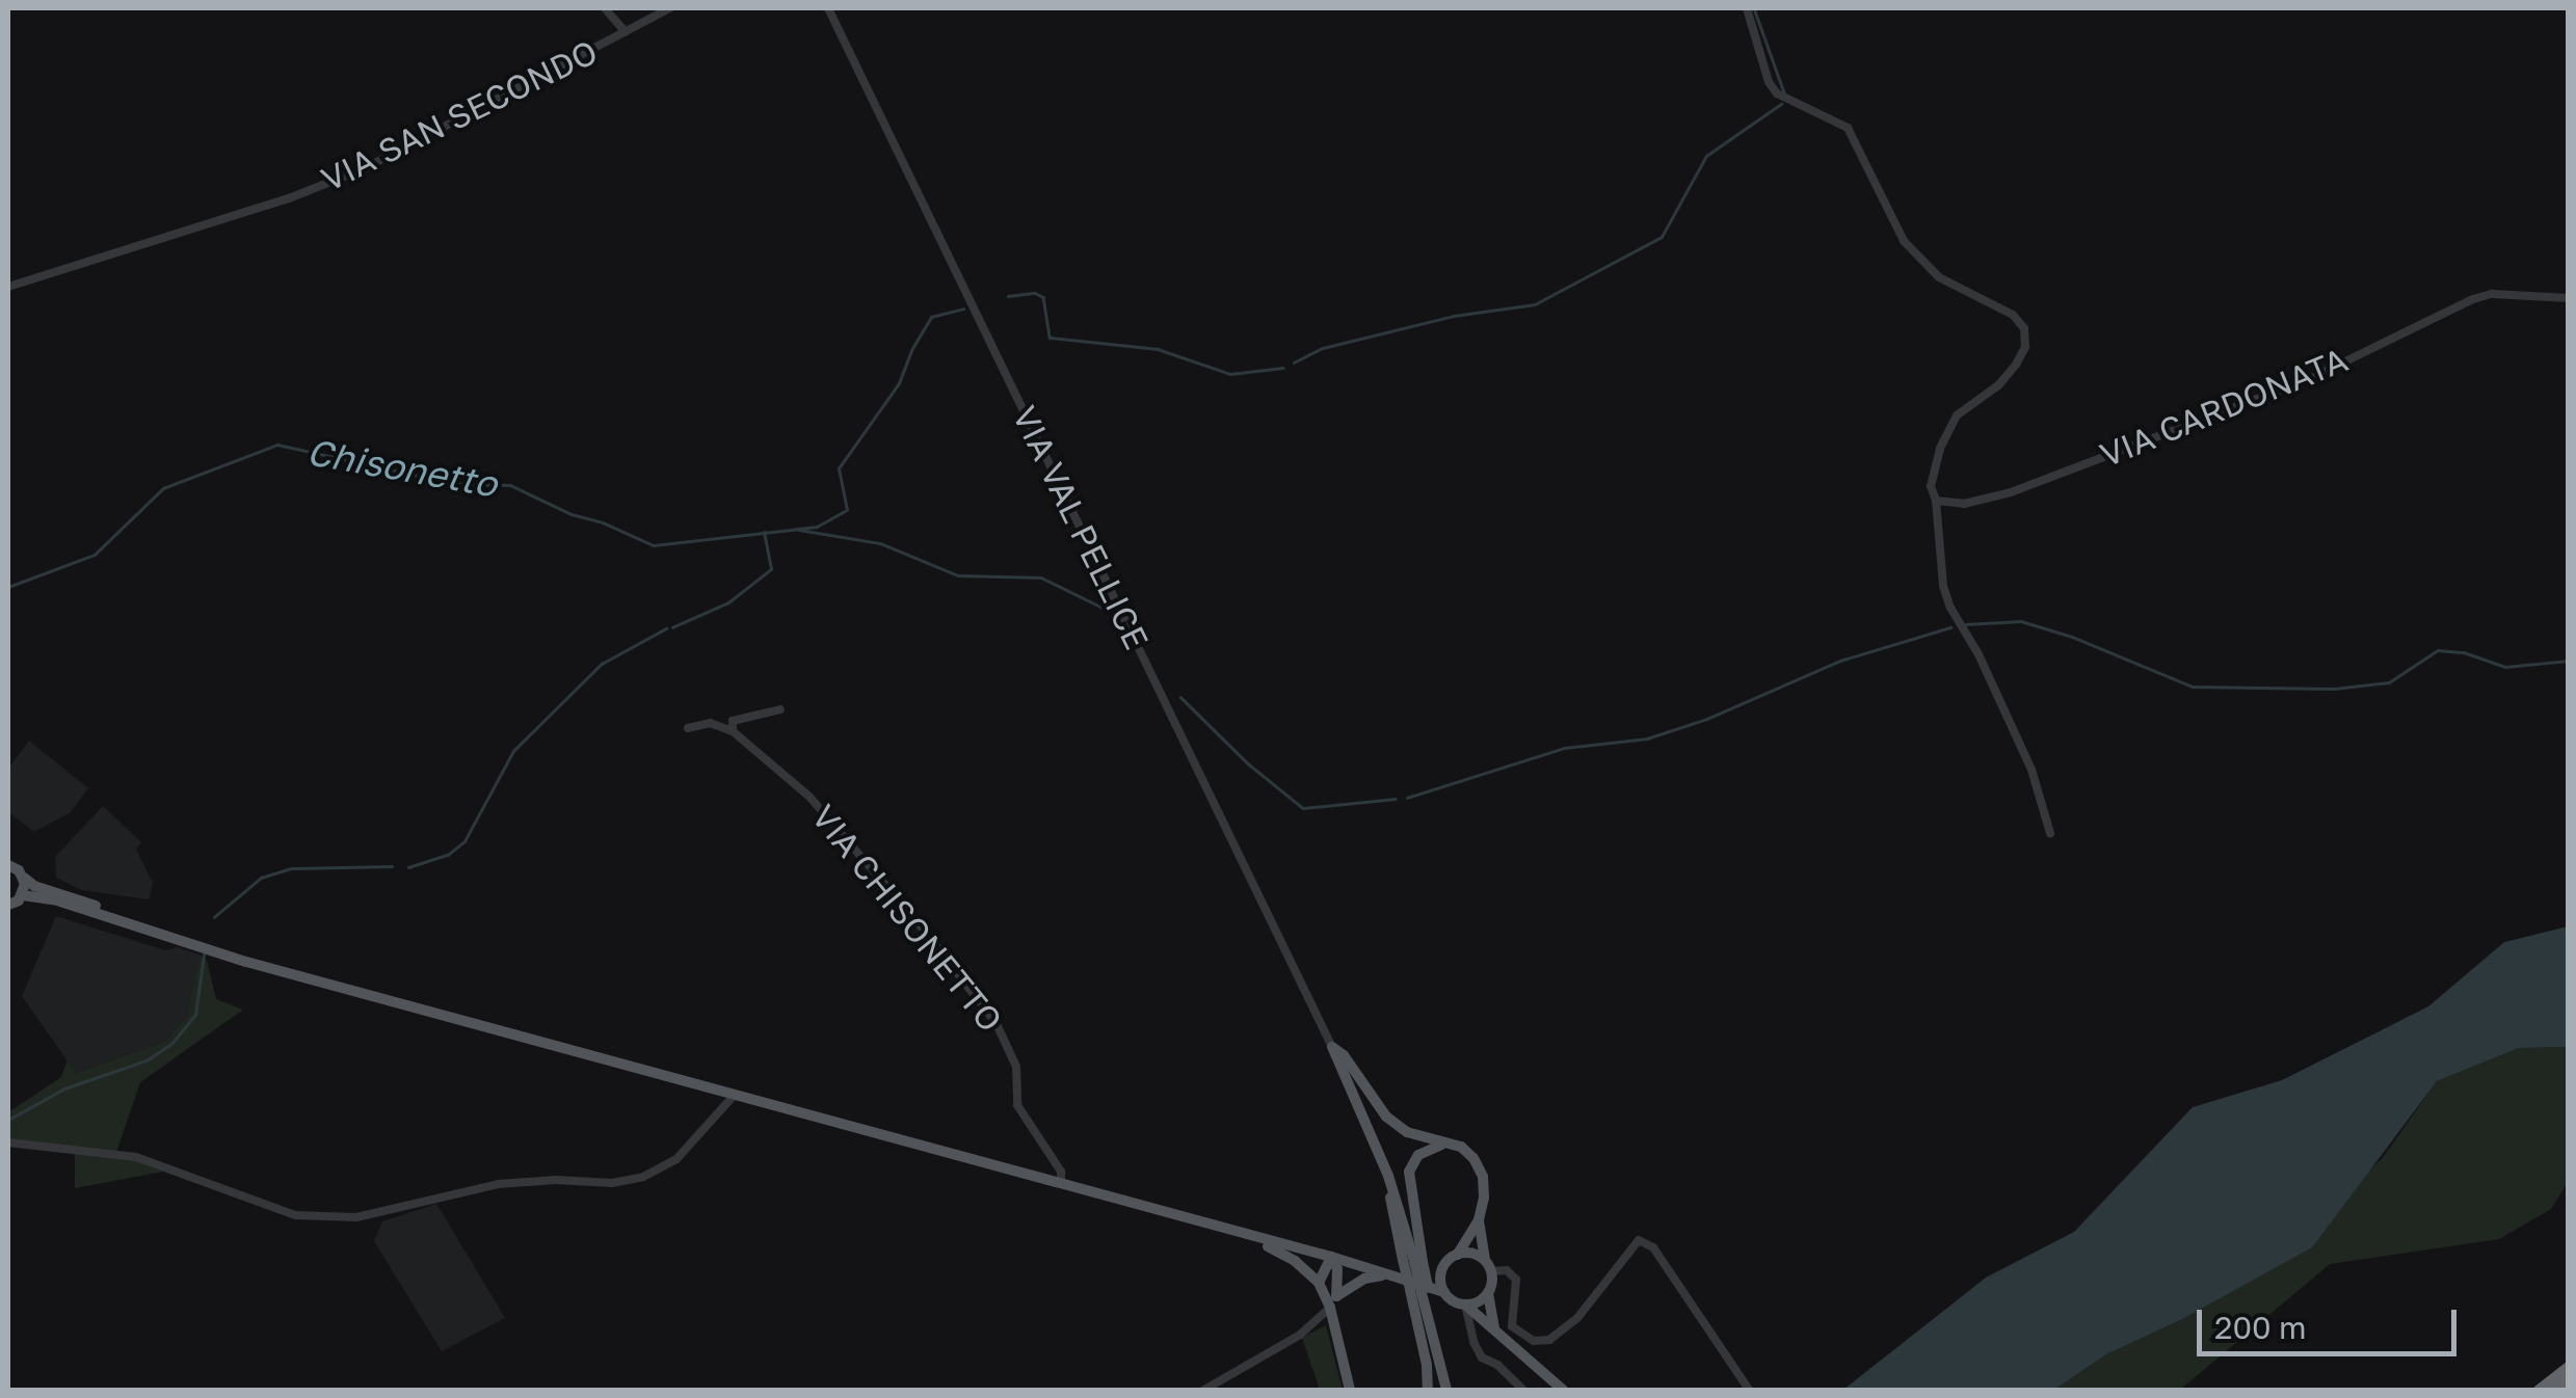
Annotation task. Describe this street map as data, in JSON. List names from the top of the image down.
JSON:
{
  "streets": {
    "street": [
      "VIA SAN SECONDO",
      "VIA CARDONATA",
      "VIA VAL PELLICE",
      "VIA CHISONETTO"
    ]
  },
  "water": ["Chisonetto"],
  "scale_bar": "200 m"
}
